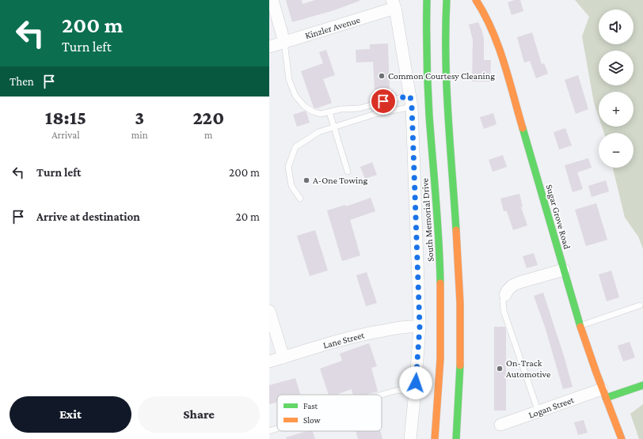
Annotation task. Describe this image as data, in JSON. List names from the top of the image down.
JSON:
{
  "streets": {
    "main road": ["Sugar Grove Road", "South Memorial Drive"],
    "street": ["Kinzler Avenue", "Lane Street", "Logan Street"]
  },
  "crossings": [
    ["Sugar Grove Road", "Logan Street"]
  ],
  "places": ["Common Courtesy Cleaning", "A-One Towing", "On-Track Automotive"],
  "legend": ["Fast", "Slow"],
  "page": {
    "turn": ["200 m", "Turn left"],
    "map_buttons": ["+", "−"],
    "then": "Then",
    "eta": [
      "18:15",
      "Arrival",
      "3",
      "min",
      "220",
      "m"
    ],
    "list": [
      {
        "name": "Turn left",
        "value": "200 m"
      },
      {
        "name": "Arrive at destination",
        "value": "20 m"
      }
    ],
    "buttons": ["Exit", "Share"]
  }
}
